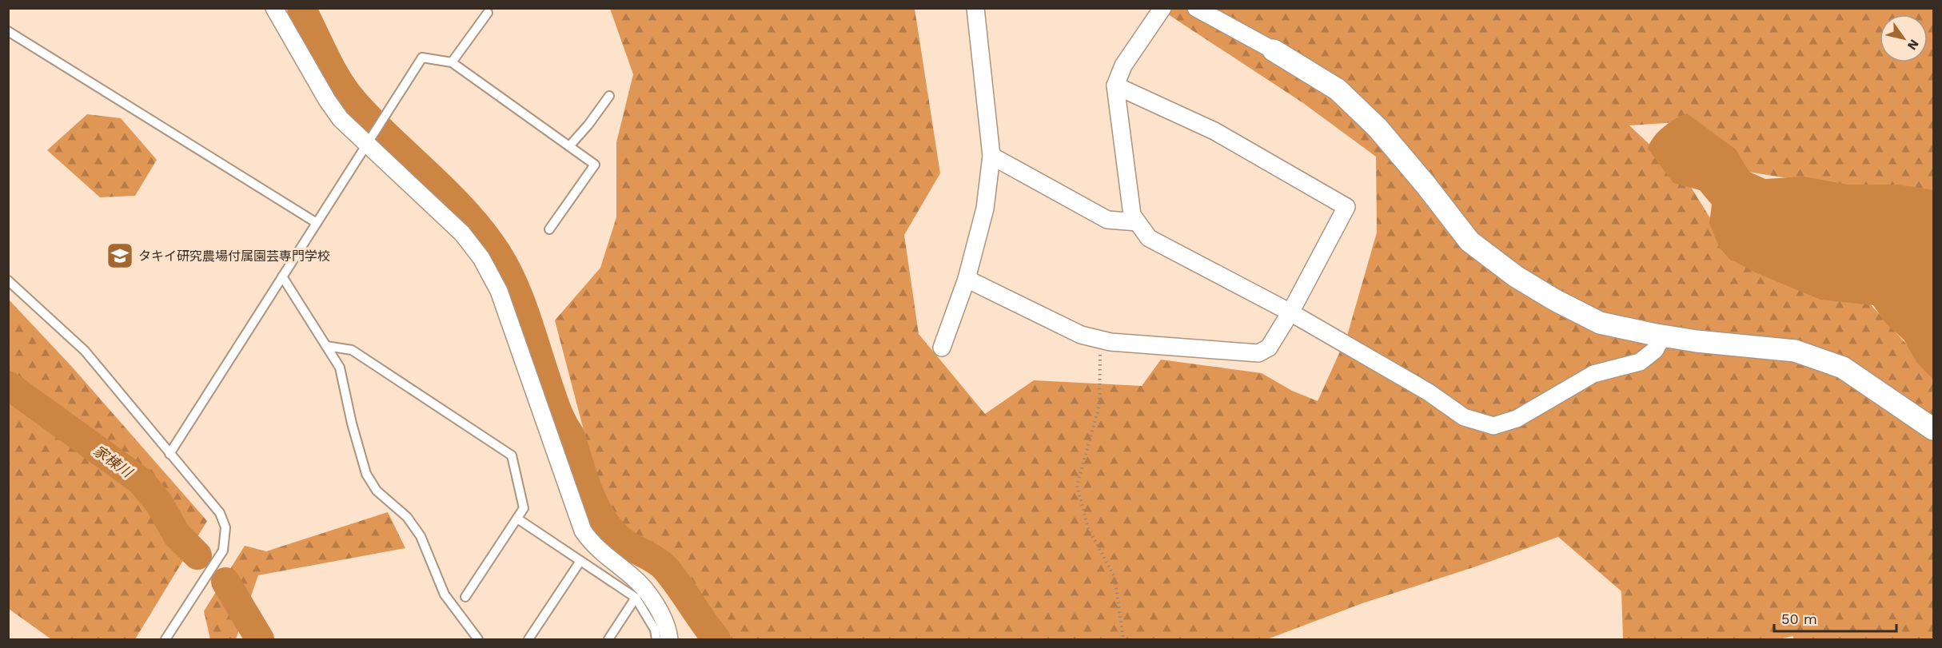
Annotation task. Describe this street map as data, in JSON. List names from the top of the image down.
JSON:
{
  "water": ["家棟川"],
  "places": {
    "school or university": ["タキイ研究農場付属園芸専門学校"]
  },
  "scale_bar": "50 m",
  "north": "bottom right"
}
